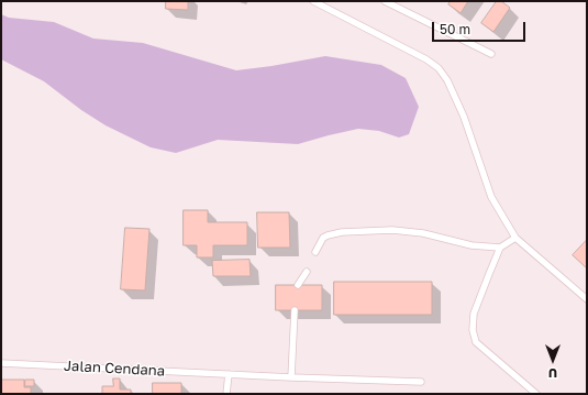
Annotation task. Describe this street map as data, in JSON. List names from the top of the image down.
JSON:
{
  "streets": {
    "lane": ["Jalan Cendana"]
  },
  "scale_bar": "50 m",
  "north": "bottom"
}
